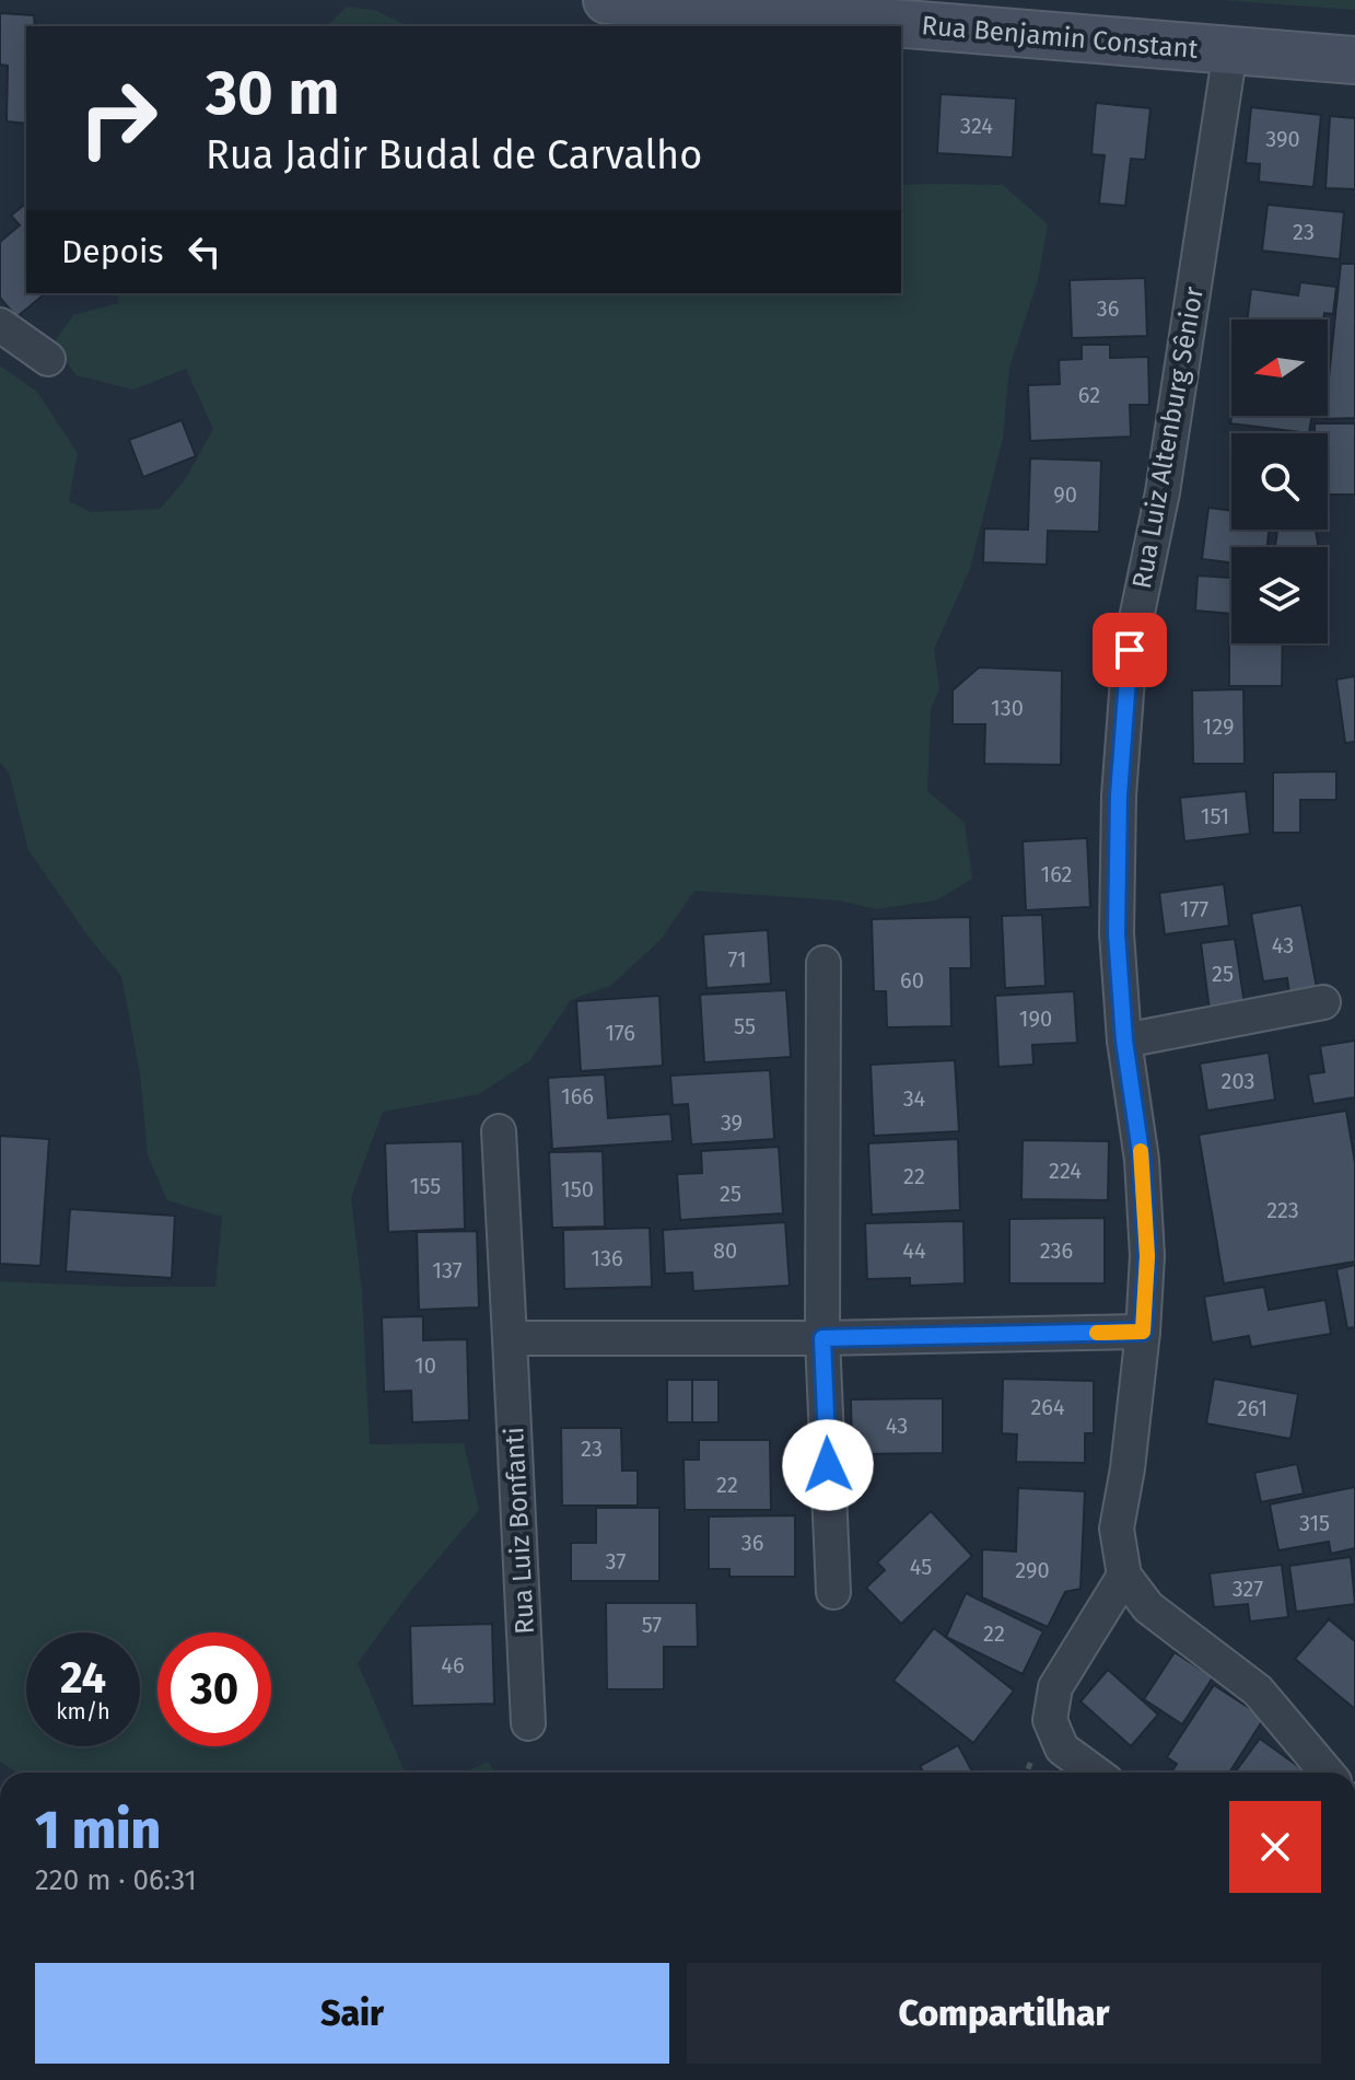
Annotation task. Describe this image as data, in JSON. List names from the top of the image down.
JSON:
{
  "streets": {
    "main road": ["Rua Benjamin Constant"],
    "street": ["Rua Luiz Altenburg Sênior", "Rua Luiz Bonfanti"]
  },
  "crossings": [
    ["Rua Benjamin Constant", "Rua Luiz Altenburg Sênior"]
  ],
  "house_numbers": [
    "324",
    "390",
    "23",
    "36",
    "62",
    "90",
    "130",
    "129",
    "151",
    "162",
    "177",
    "43",
    "71",
    "25",
    "60",
    "190",
    "55",
    "176",
    "203",
    "166",
    "34",
    "39",
    "224",
    "22",
    "155",
    "150",
    "25",
    "223",
    "80",
    "44",
    "236",
    "136",
    "137",
    "10",
    "264",
    "261",
    "43",
    "23",
    "22",
    "315",
    "36",
    "37",
    "45",
    "290",
    "327",
    "57",
    "22",
    "46"
  ],
  "north": "left",
  "page": {
    "turn": ["30 m", "Rua Jadir Budal de Carvalho"],
    "then": "Depois",
    "speed": "24 km/h",
    "limit": "30",
    "heading": ["1 min", "220 m · 06:31"],
    "buttons": ["Sair", "Compartilhar"]
  }
}
